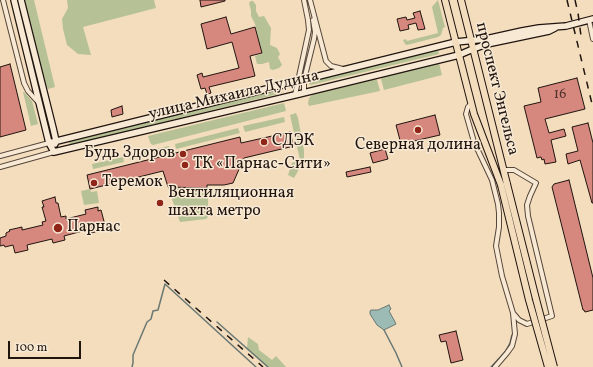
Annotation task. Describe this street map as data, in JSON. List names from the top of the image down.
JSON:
{
  "streets": {
    "main road": ["проспект Энгельса"],
    "street": ["улица Михаила Дудина"]
  },
  "crossings": [
    ["проспект Энгельса", "улица Михаила Дудина"]
  ],
  "places": [
    "Северная долина",
    "СДЭК",
    "Будь Здоров",
    "ТК «Парнас-Сити»",
    "Теремок",
    "Вентиляционная шахта метро",
    "Парнас"
  ],
  "house_numbers": ["16"],
  "scale_bar": "100 m"
}
